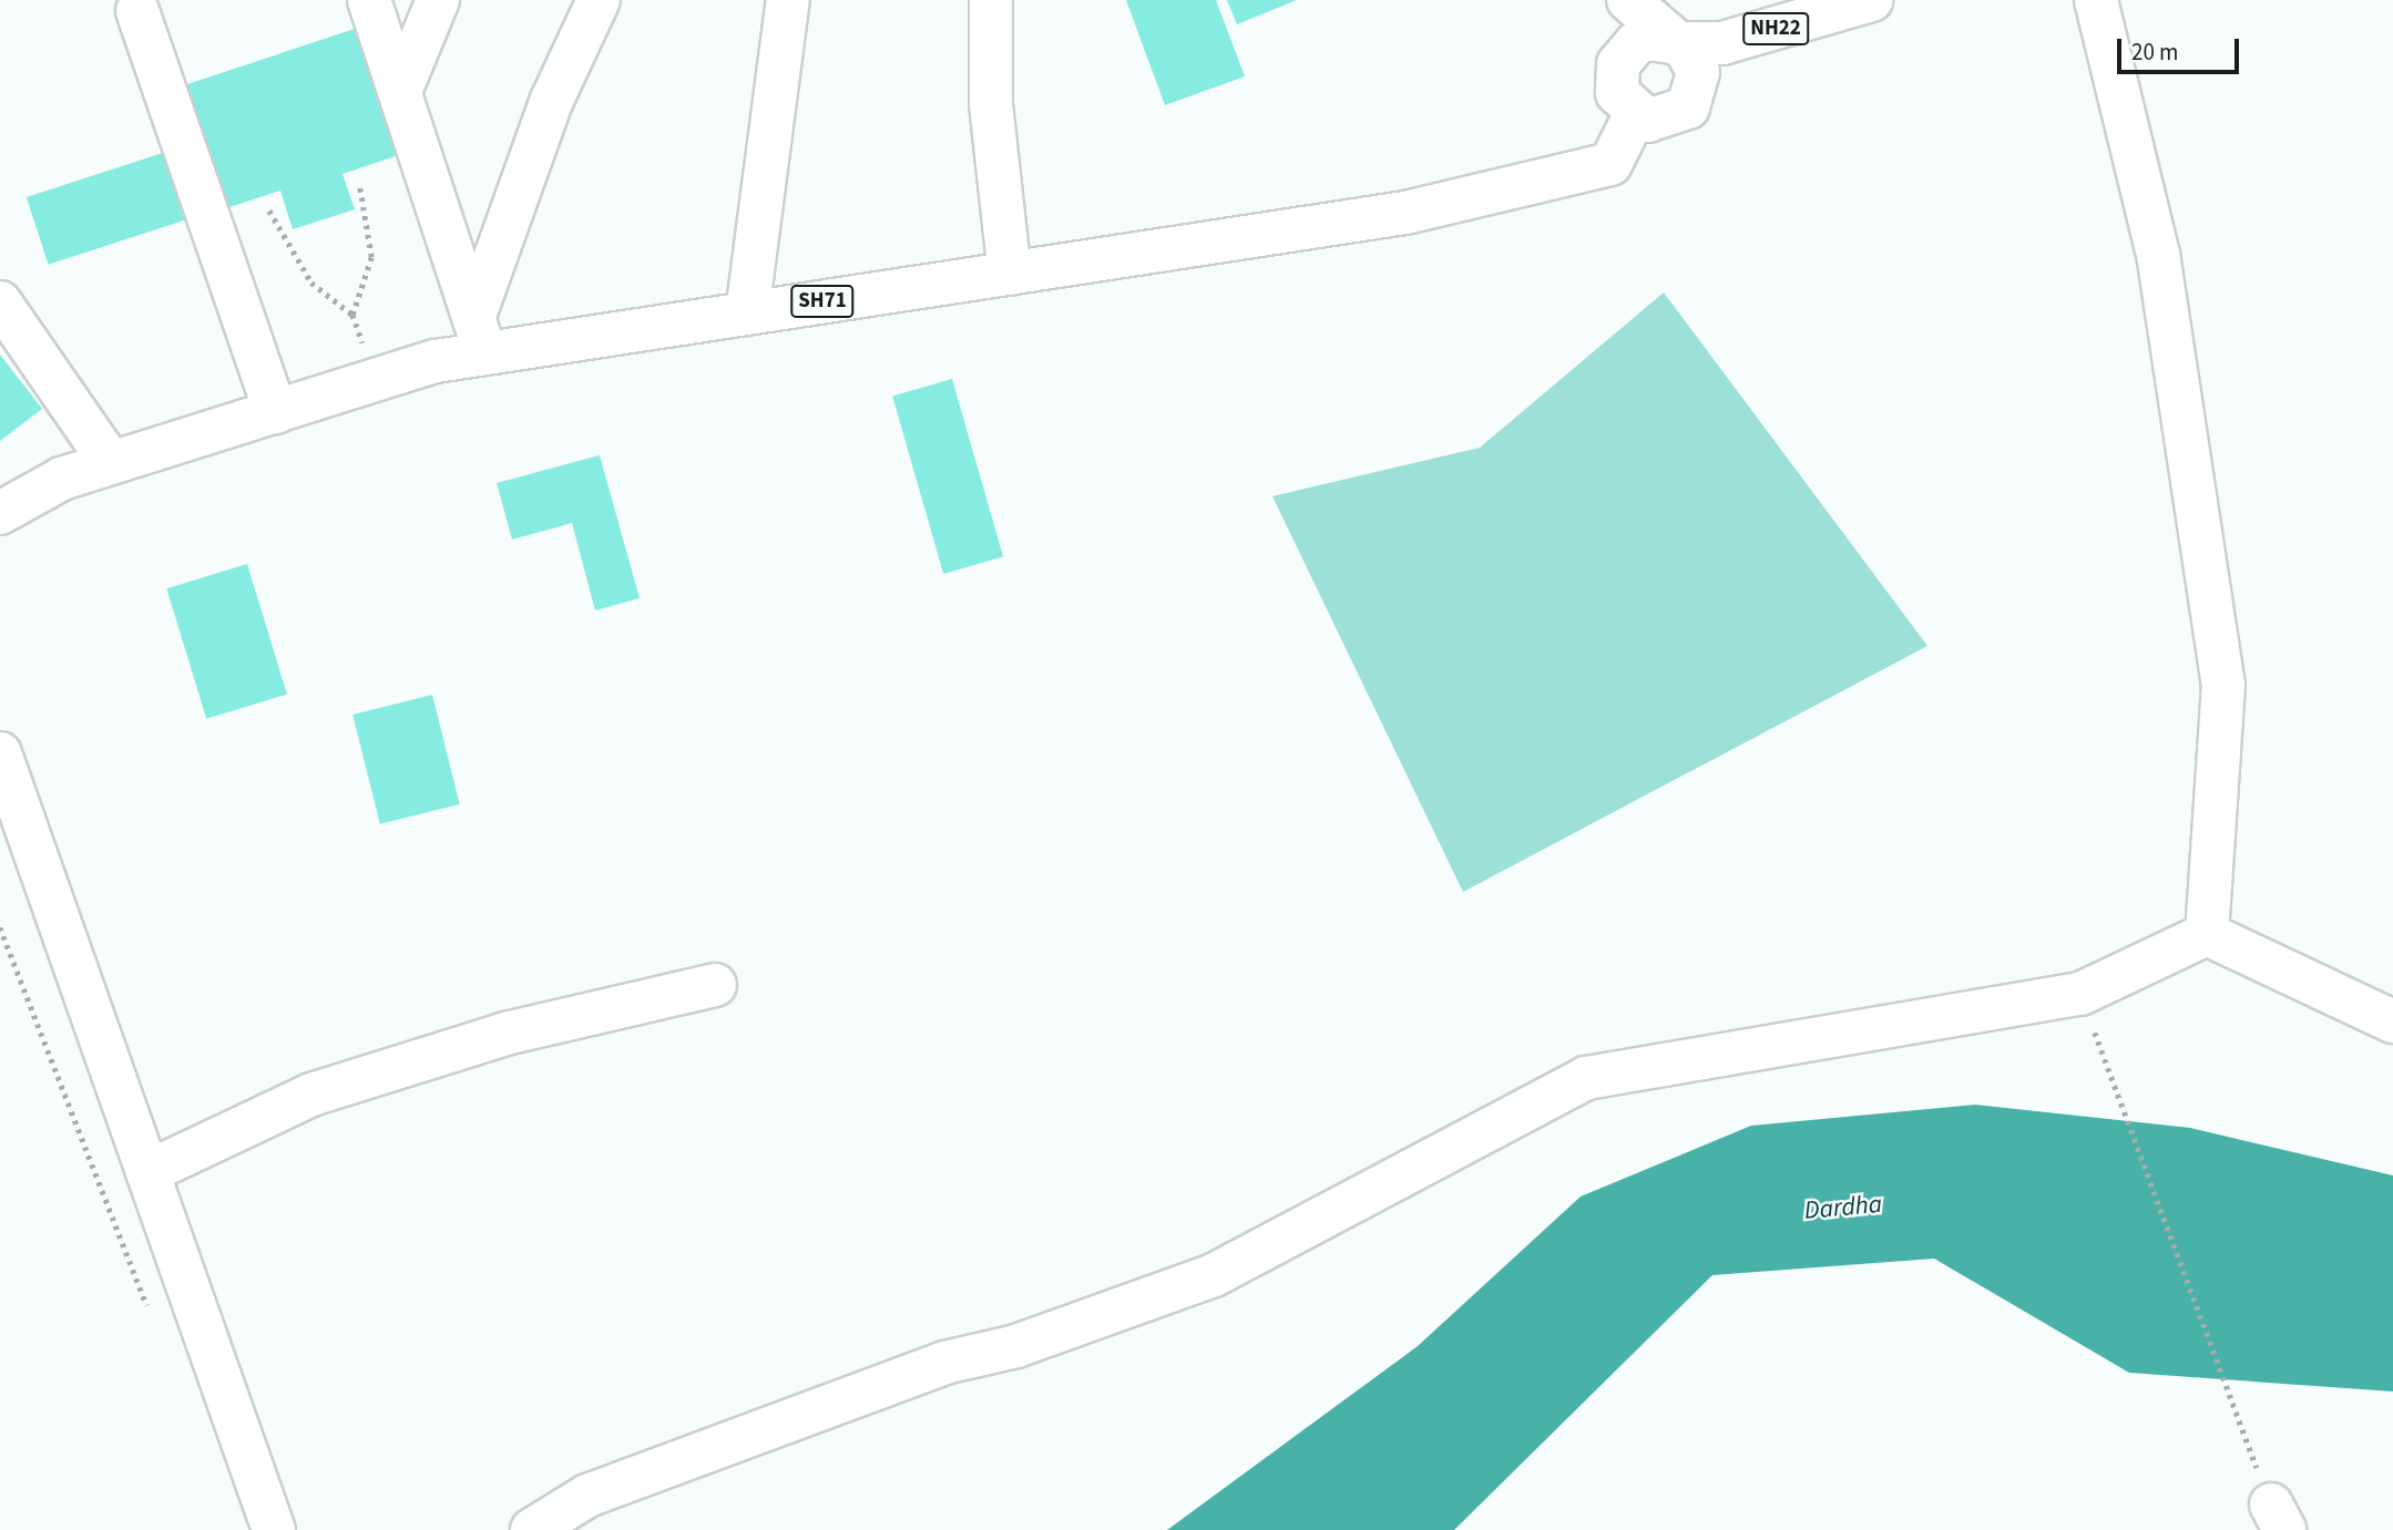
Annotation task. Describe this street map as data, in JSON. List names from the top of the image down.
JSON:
{
  "streets": {
    "street": ["NH22", "SH71"]
  },
  "crossings": [
    ["NH22", "SH71"]
  ],
  "water": ["Dardha"],
  "scale_bar": "20 m"
}
